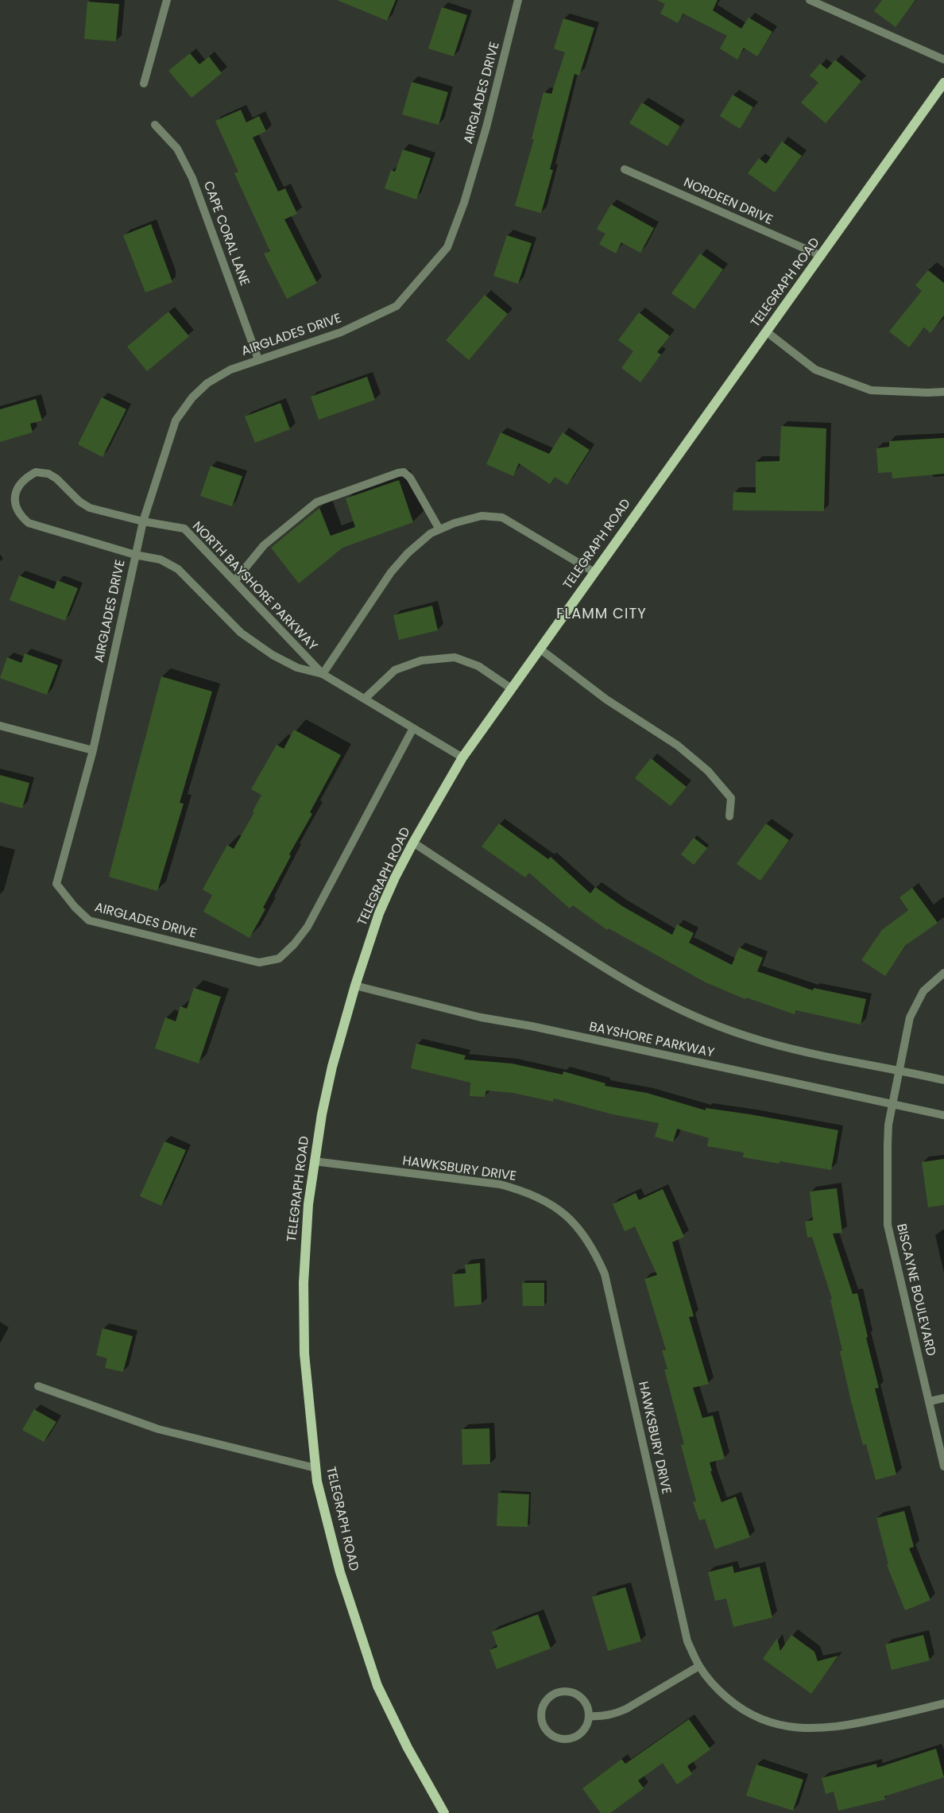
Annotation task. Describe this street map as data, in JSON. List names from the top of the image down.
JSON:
{
  "streets": {
    "main road": ["TELEGRAPH ROAD"],
    "street": [
      "AIRGLADES DRIVE",
      "NORDEEN DRIVE",
      "CAPE CORAL LANE",
      "NORTH BAYSHORE PARKWAY",
      "BAYSHORE PARKWAY",
      "HAWKSBURY DRIVE",
      "BISCAYNE BOULEVARD"
    ]
  },
  "crossings": [
    ["AIRGLADES DRIVE", "CAPE CORAL LANE"],
    ["AIRGLADES DRIVE", "NORTH BAYSHORE PARKWAY"],
    ["NORDEEN DRIVE", "TELEGRAPH ROAD"],
    ["TELEGRAPH ROAD", "NORTH BAYSHORE PARKWAY"],
    ["TELEGRAPH ROAD", "BAYSHORE PARKWAY"],
    ["TELEGRAPH ROAD", "HAWKSBURY DRIVE"],
    ["BAYSHORE PARKWAY", "BISCAYNE BOULEVARD"]
  ],
  "districts": ["FLAMM CITY"]
}
